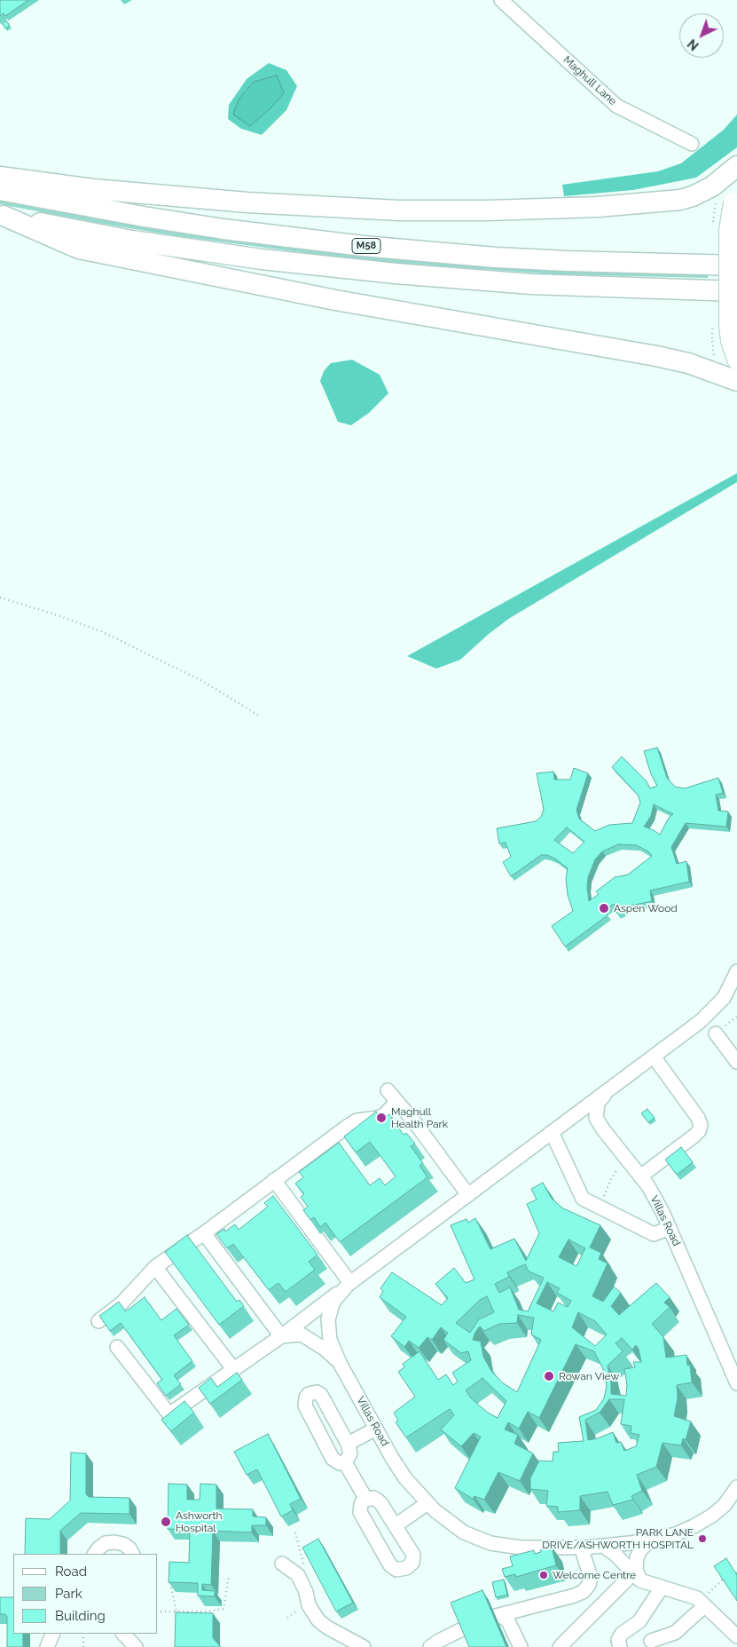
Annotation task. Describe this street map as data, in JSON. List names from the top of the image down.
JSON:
{
  "streets": {
    "highway": ["M58"],
    "street": ["Maghull Lane", "Villas Road"]
  },
  "places": [
    "Aspen Wood",
    "Maghull Health Park",
    "Rowan View",
    "Ashworth Hospital",
    "PARK LANE DRIVE/ASHWORTH HOSPITAL",
    "Welcome Centre"
  ],
  "legend": ["Road", "Park", "Building"],
  "north": "bottom left"
}
